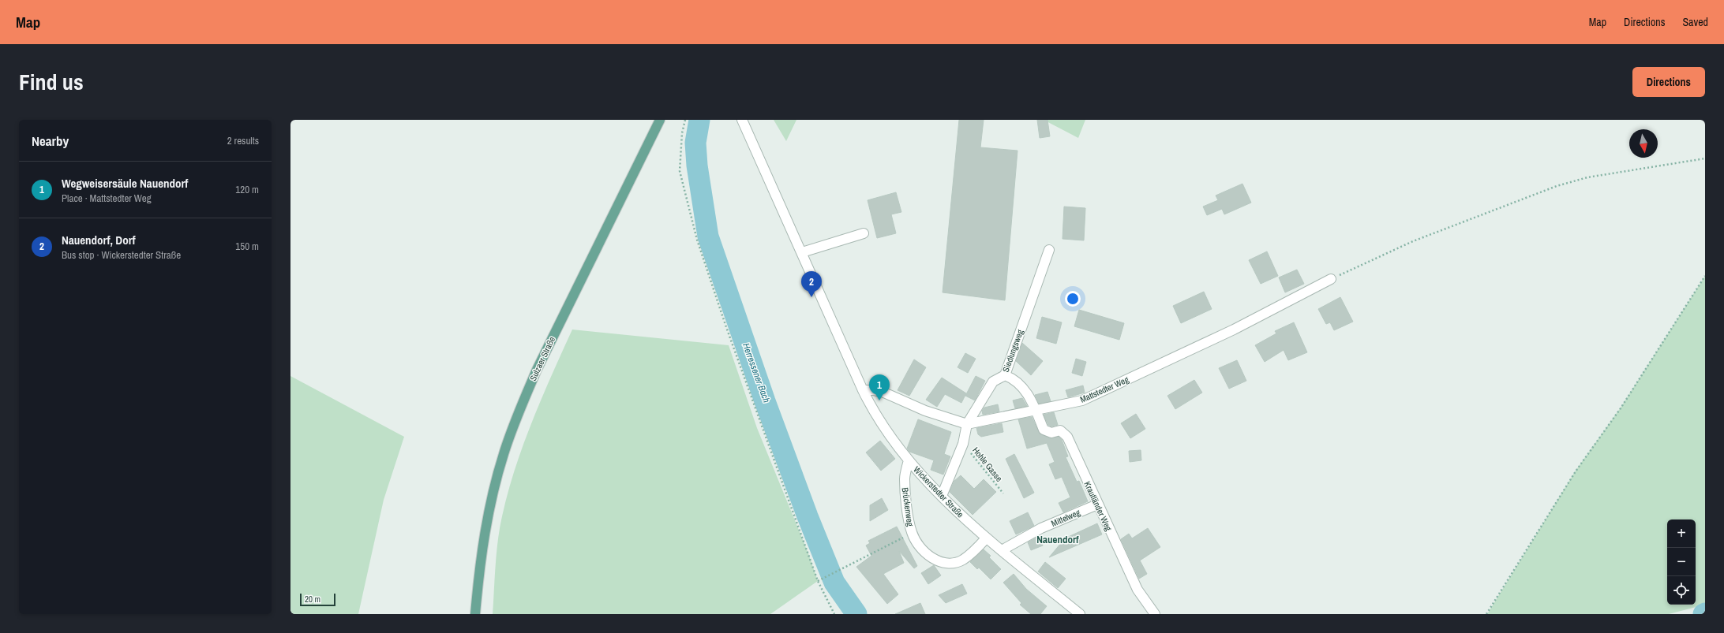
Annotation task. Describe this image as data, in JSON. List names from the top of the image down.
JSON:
{
  "streets": {
    "main road": ["Sulzaer Straße"],
    "street": [
      "Siedlungsweg",
      "Mattstedter Weg",
      "Wickerstedter Straße",
      "Krautländer Weg",
      "Brückenweg",
      "Mittelweg"
    ],
    "path": ["Hohle Gasse"]
  },
  "crossings": [
    ["Siedlungsweg", "Mattstedter Weg"],
    ["Siedlungsweg", "Hohle Gasse"],
    ["Siedlungsweg", "Wickerstedter Straße"],
    ["Mattstedter Weg", "Wickerstedter Straße"],
    ["Mattstedter Weg", "Krautländer Weg"],
    ["Wickerstedter Straße", "Brückenweg"],
    ["Wickerstedter Straße", "Mittelweg"],
    ["Krautländer Weg", "Mittelweg"]
  ],
  "districts": ["Nauendorf"],
  "water": ["Herressener Bach"],
  "scale_bar": "20 m",
  "north": "bottom",
  "page": {
    "header": "Map",
    "nav": ["Map", "Directions", "Saved"],
    "title": "Find us",
    "buttons": "Directions",
    "heading": ["Nearby", "2 results"],
    "list": [
      {
        "mark": "1",
        "name": "Wegweisersäule Nauendorf",
        "note": "Place · Mattstedter Weg",
        "value": "120 m"
      },
      {
        "mark": "2",
        "name": "Nauendorf, Dorf",
        "note": "Bus stop · Wickerstedter Straße",
        "value": "150 m"
      }
    ],
    "pins": ["2", "1"],
    "map_buttons": ["+", "−"],
    "scale": "20 m"
  }
}
